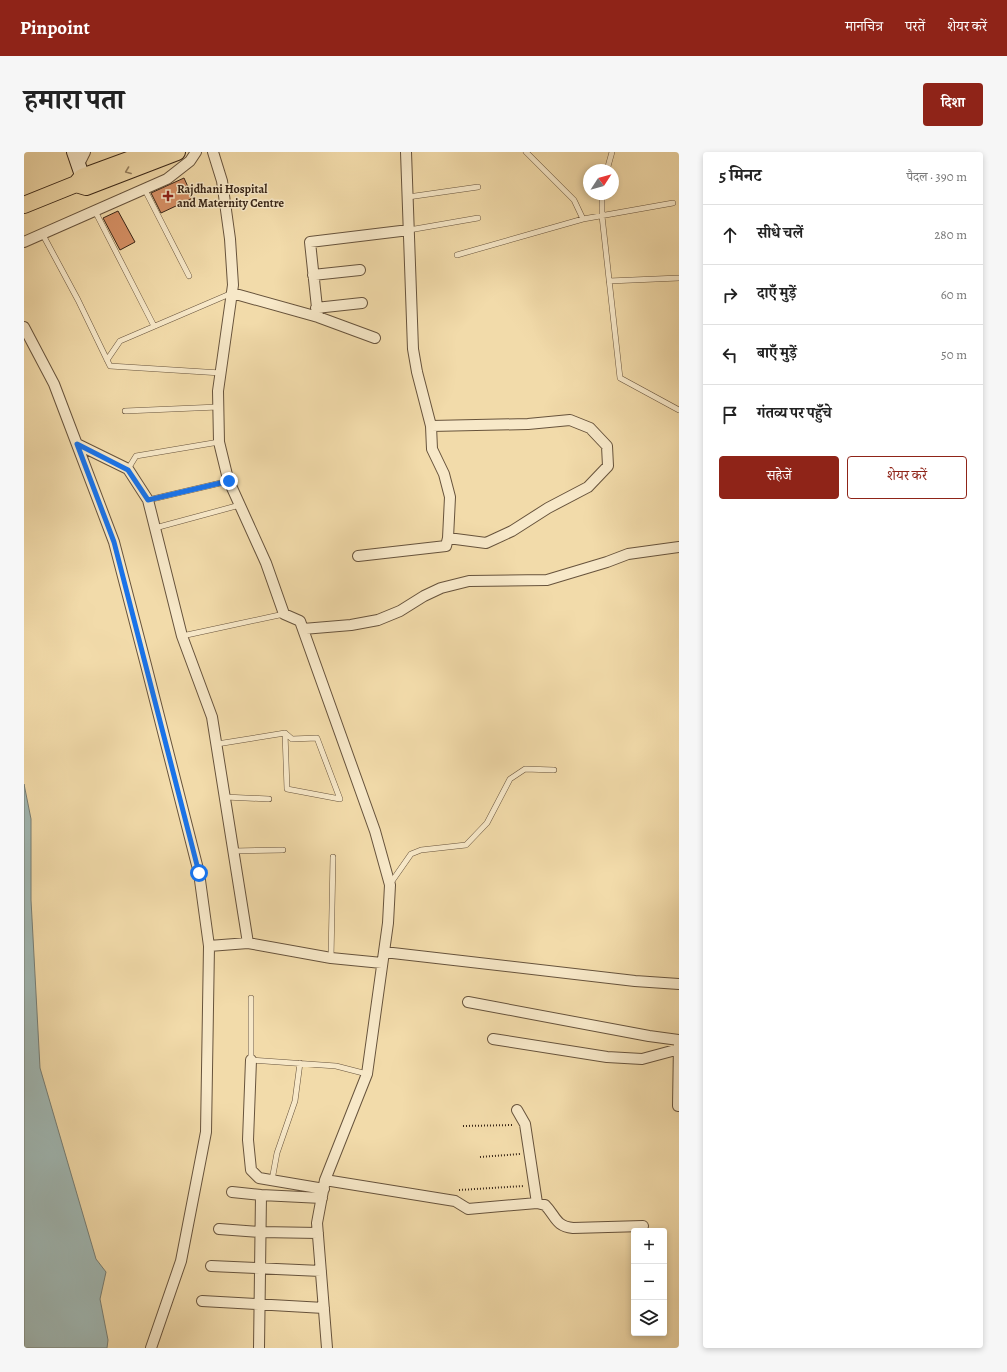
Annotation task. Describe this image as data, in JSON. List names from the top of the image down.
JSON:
{
  "places": {
    "health": ["Rajdhani Hospital and Maternity Centre"]
  },
  "north": "top right",
  "page": {
    "header": "Pinpoint",
    "nav": ["मानचित्र", "परतें", "शेयर करें"],
    "title": "हमारा पता",
    "buttons": [
      "दिशा",
      ["सहेजें", "शेयर करें"]
    ],
    "heading": ["5 मिनट", "पैदल · 390 m"],
    "list": [
      ["सीधे चलें", "280 m"],
      ["दाएँ मुड़ें", "60 m"],
      ["बाएँ मुड़ें", "50 m"],
      "गंतव्य पर पहुँचे"
    ],
    "map_buttons": ["+", "−"]
  }
}
